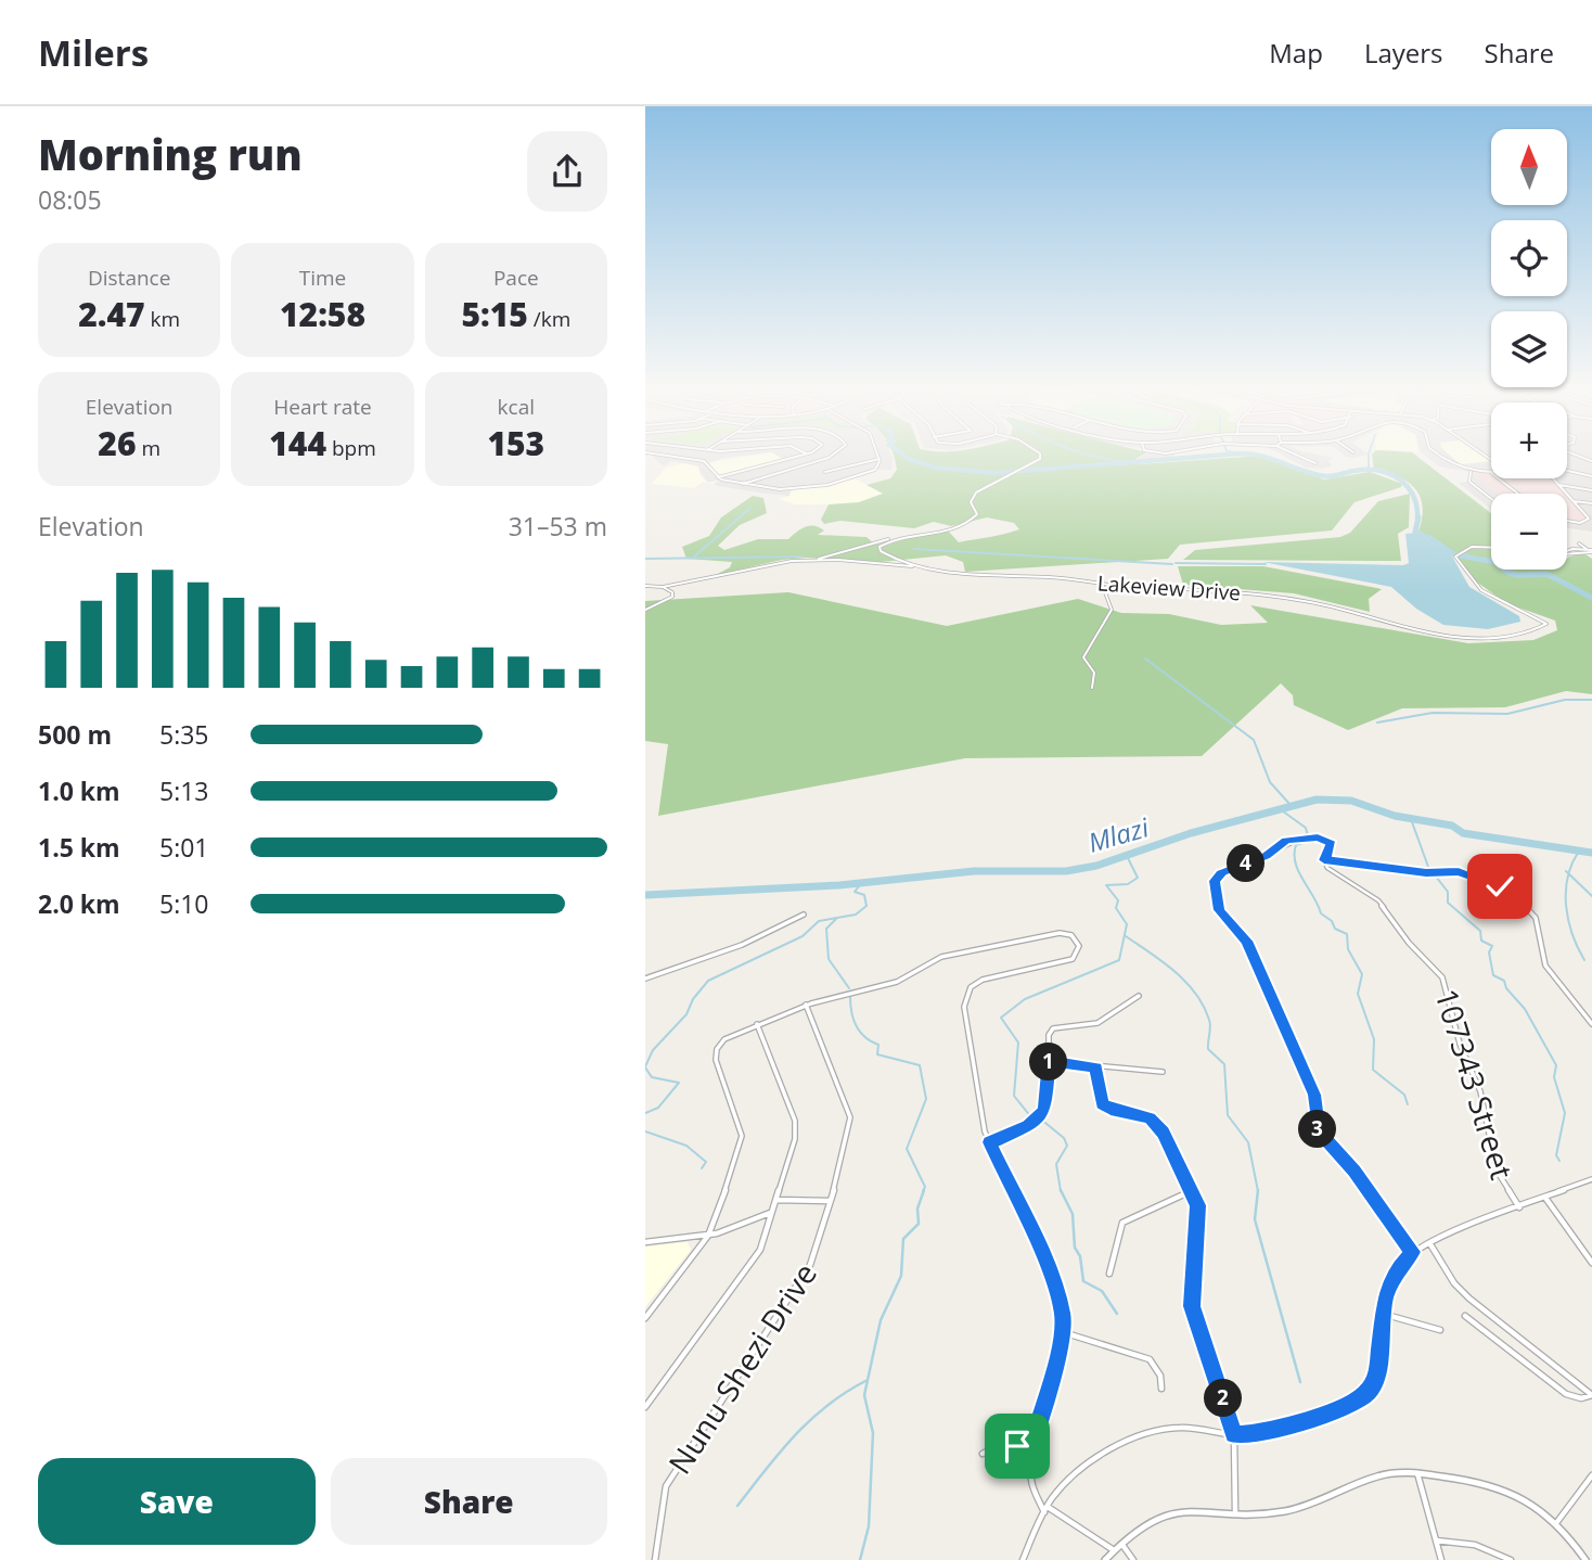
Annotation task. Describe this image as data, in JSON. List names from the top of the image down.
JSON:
{
  "streets": {
    "street": ["Lakeview Drive", "107343 Street", "Nunu Shezi Drive"]
  },
  "water": ["Mlazi"],
  "north": "top",
  "page": {
    "header": "Milers",
    "nav": ["Map", "Layers", "Share"],
    "heading": ["Morning run", "08:05"],
    "map_buttons": ["+", "−"],
    "stats": [
      ["Distance", "2.47 km"],
      ["Time", "12:58"],
      ["Pace", "5:15 /km"],
      ["Elevation", "26 m"],
      ["Heart rate", "144 bpm"],
      ["kcal", "153"]
    ],
    "chart": ["Elevation", "31–53 m"],
    "list": [
      {
        "name": "500 m",
        "note": "5:35"
      },
      {
        "name": "1.0 km",
        "note": "5:13"
      },
      {
        "name": "1.5 km",
        "note": "5:01"
      },
      {
        "name": "2.0 km",
        "note": "5:10"
      }
    ],
    "pins": [
      "4",
      "1",
      "3",
      "2"
    ],
    "buttons": ["Save", "Share"]
  }
}
